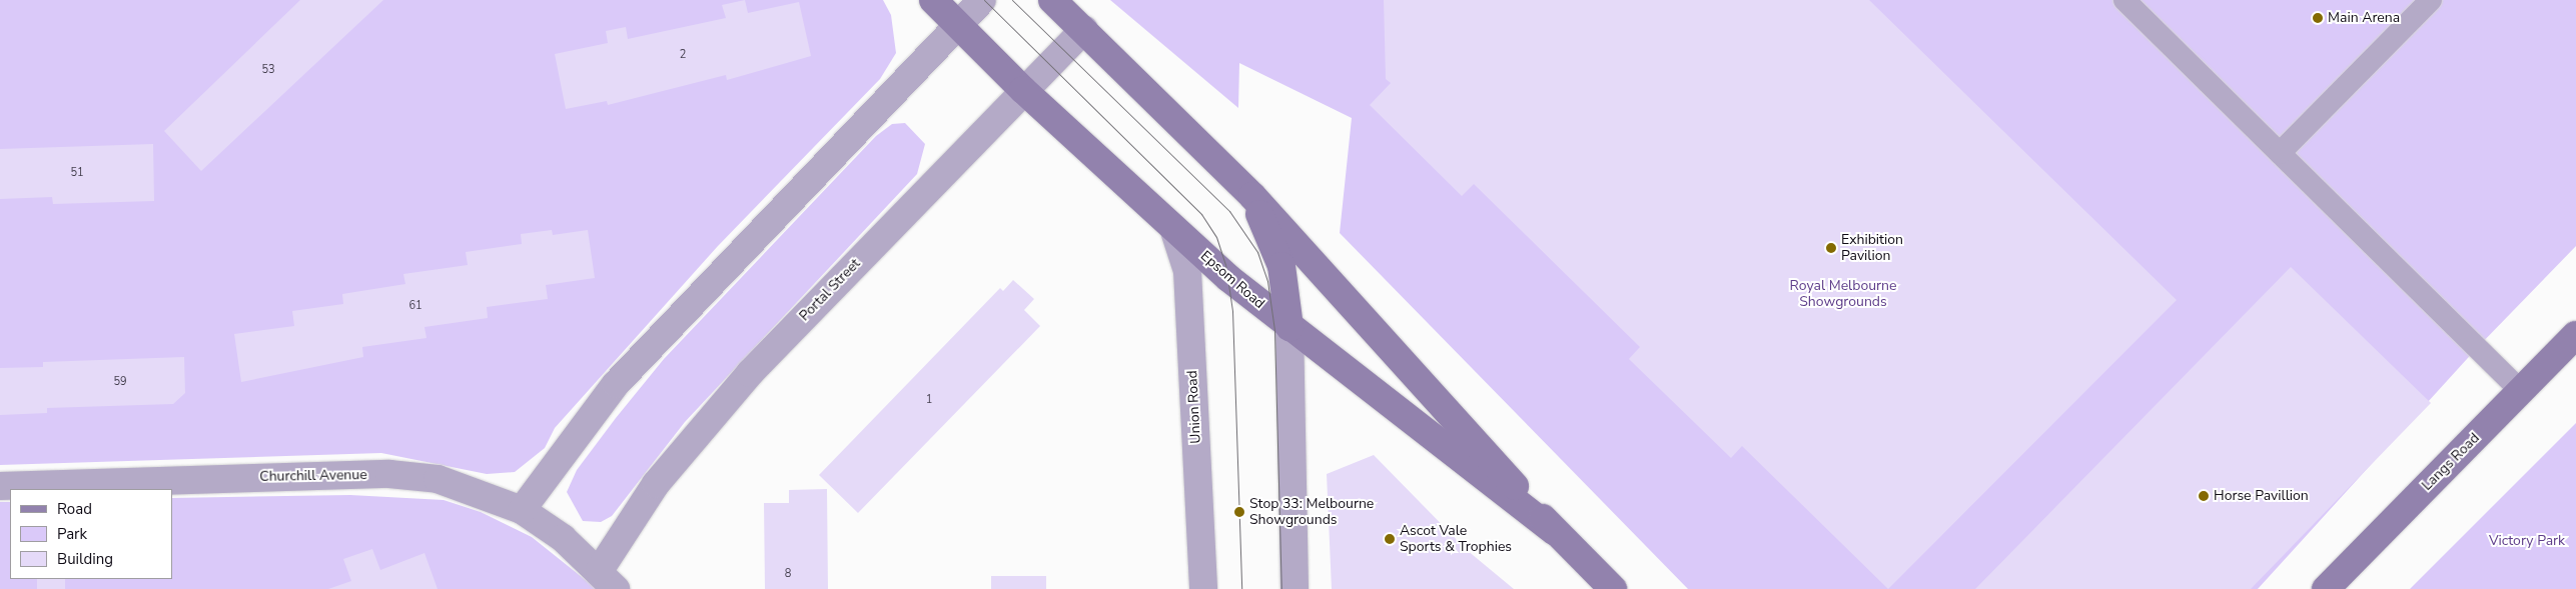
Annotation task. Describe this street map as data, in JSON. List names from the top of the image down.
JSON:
{
  "streets": {
    "main road": ["Epsom Road", "Langs Road"],
    "street": ["Portal Street", "Union Road", "Churchill Avenue"]
  },
  "crossings": [
    ["Epsom Road", "Portal Street"],
    ["Epsom Road", "Union Road"],
    ["Portal Street", "Churchill Avenue"]
  ],
  "parks": ["Royal Melbourne Showgrounds", "Victory Park"],
  "places": [
    "Main Arena",
    "Exhibition Pavilion",
    "Horse Pavillion",
    "Stop 33: Melbourne Showgrounds",
    "Ascot Vale Sports & Trophies"
  ],
  "house_numbers": [
    "2",
    "53",
    "51",
    "61",
    "59",
    "1",
    "8"
  ],
  "legend": ["Road", "Park", "Building"]
}
